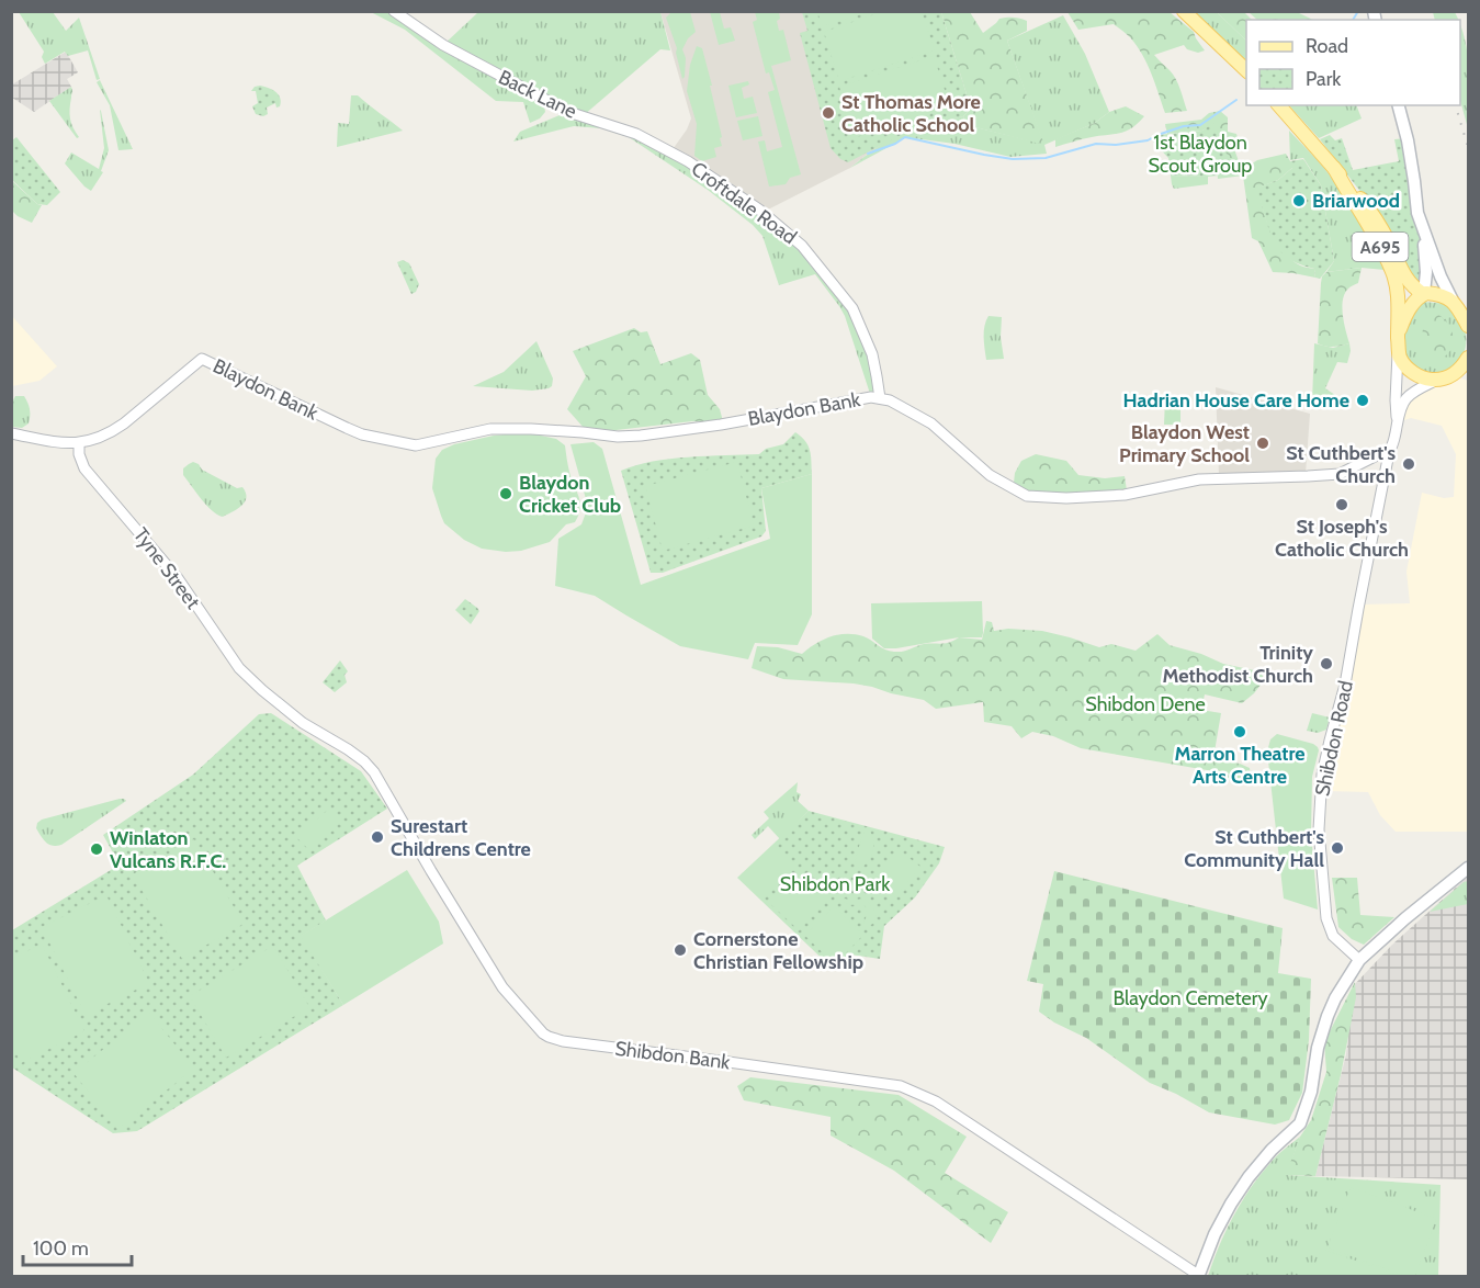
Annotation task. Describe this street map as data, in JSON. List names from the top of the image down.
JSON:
{
  "streets": {
    "main road": ["A695"],
    "street": [
      "Back Lane",
      "Croftdale Road",
      "Blaydon Bank",
      "Tyne Street",
      "Shibdon Road",
      "Shibdon Bank"
    ]
  },
  "crossings": [
    ["Back Lane", "Croftdale Road"],
    ["Croftdale Road", "Blaydon Bank"],
    ["Blaydon Bank", "Tyne Street"],
    ["Blaydon Bank", "Shibdon Road"],
    ["Tyne Street", "Shibdon Bank"]
  ],
  "parks": [
    "1st Blaydon Scout Group",
    "Shibdon Dene",
    "Shibdon Park",
    "Blaydon Cemetery"
  ],
  "places": [
    "St Thomas More Catholic School",
    "Briarwood",
    "Hadrian House Care Home",
    "Blaydon West Primary School",
    "St Cuthbert's Church",
    "Blaydon Cricket Club",
    "St Joseph's Catholic Church",
    "Trinity Methodist Church",
    "Marron Theatre Arts Centre",
    "Surestart Childrens Centre",
    "St Cuthbert's Community Hall",
    "Winlaton Vulcans R.F.C.",
    "Cornerstone Christian Fellowship"
  ],
  "legend": ["Road", "Park"],
  "scale_bar": "100 m"
}
